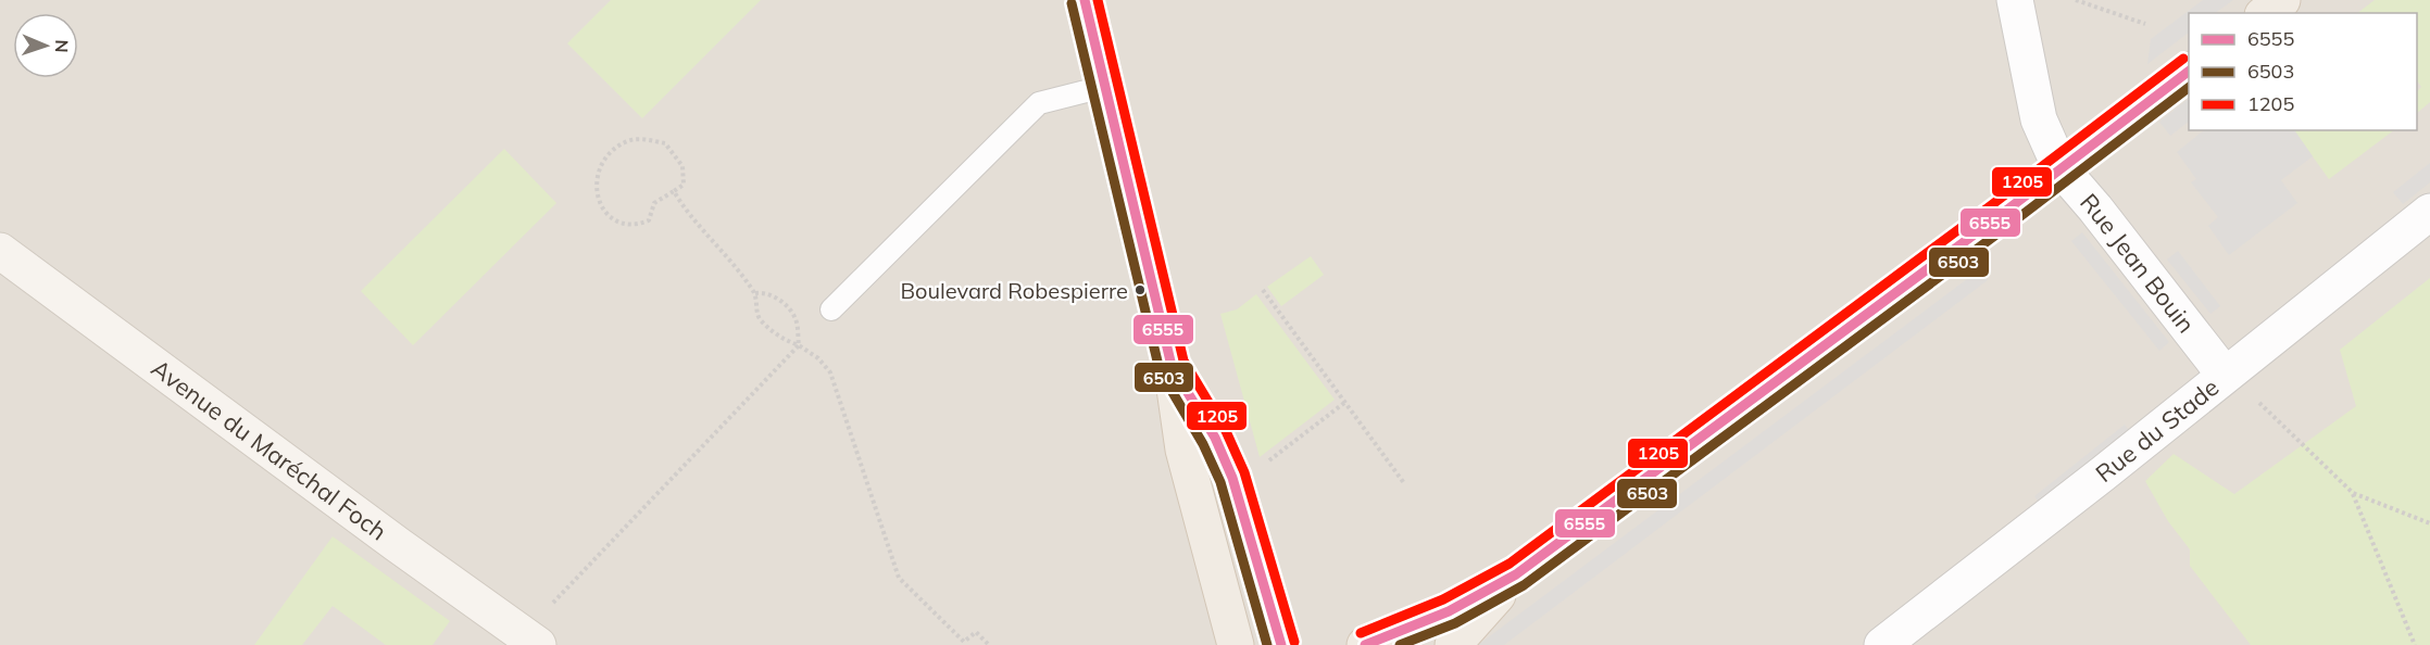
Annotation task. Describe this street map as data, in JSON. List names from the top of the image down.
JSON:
{
  "streets": {
    "street": ["Rue Jean Bouin", "Rue du Stade", "Avenue du Maréchal Foch"]
  },
  "crossings": [
    ["Rue Jean Bouin", "Rue du Stade"]
  ],
  "places": ["Boulevard Robespierre"],
  "lines": ["transit line 6555", "transit line 1205", "transit line 6503"],
  "legend": ["6555", "6503", "1205"],
  "north": "right"
}
